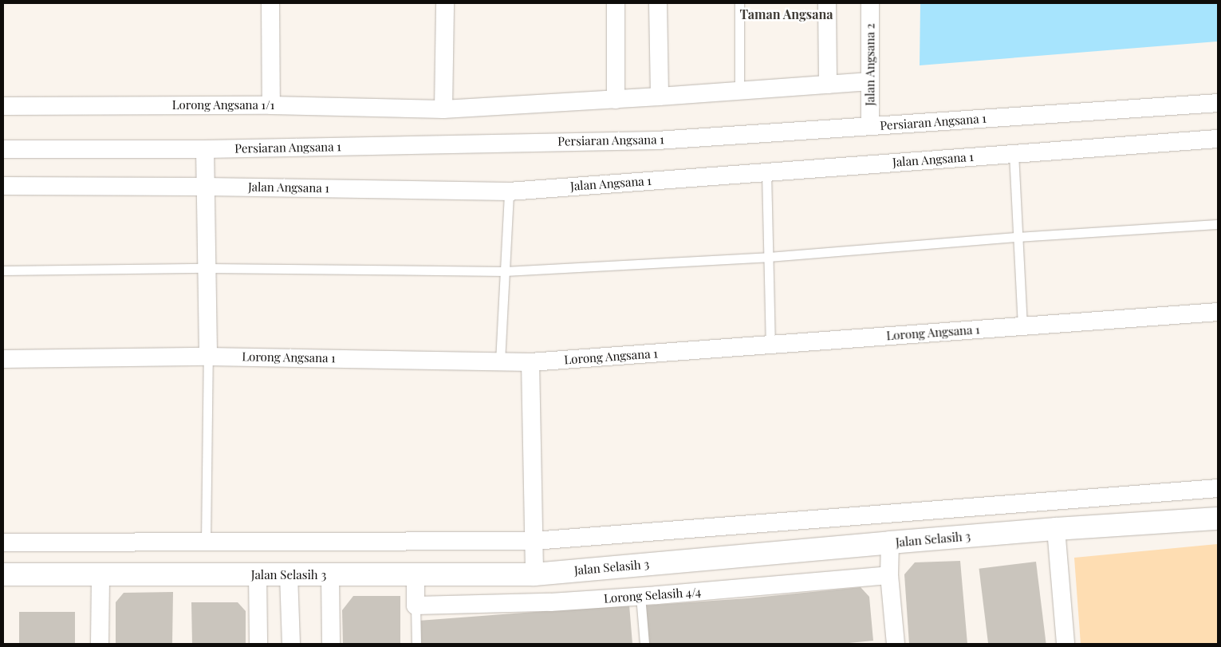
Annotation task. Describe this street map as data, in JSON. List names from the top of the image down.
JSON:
{
  "streets": {
    "street": [
      "Jalan Angsana 2",
      "Lorong Angsana 1/1",
      "Persiaran Angsana 1",
      "Jalan Angsana 1",
      "Lorong Angsana 1",
      "Jalan Selasih 3",
      "Lorong Selasih 4/4"
    ]
  },
  "crossings": [
    ["Jalan Angsana 2", "Lorong Angsana 1/1"],
    ["Jalan Angsana 2", "Persiaran Angsana 1"]
  ],
  "districts": ["Taman Angsana"]
}
